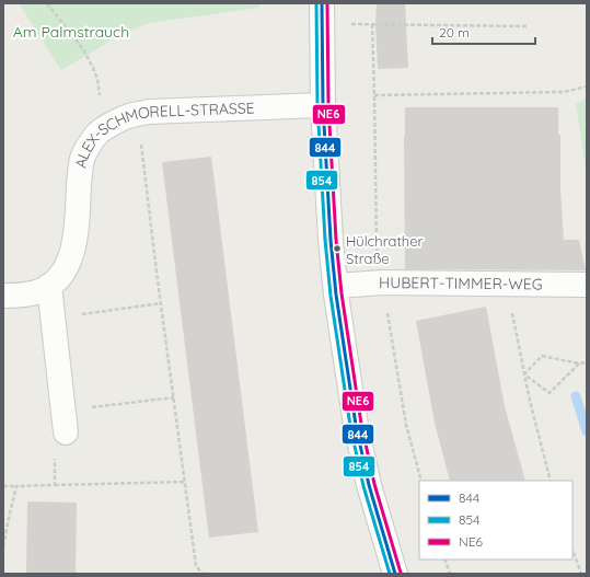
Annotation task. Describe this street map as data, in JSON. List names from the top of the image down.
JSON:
{
  "streets": {
    "street": ["ALEX-SCHMORELL-STRASSE", "HUBERT-TIMMER-WEG"]
  },
  "parks": ["Am Palmstrauch"],
  "places": ["Hülchrather Straße"],
  "lines": ["transit line 844", "transit line 854", "transit line NE6"],
  "legend": ["844", "854", "NE6"],
  "scale_bar": "20 m"
}
